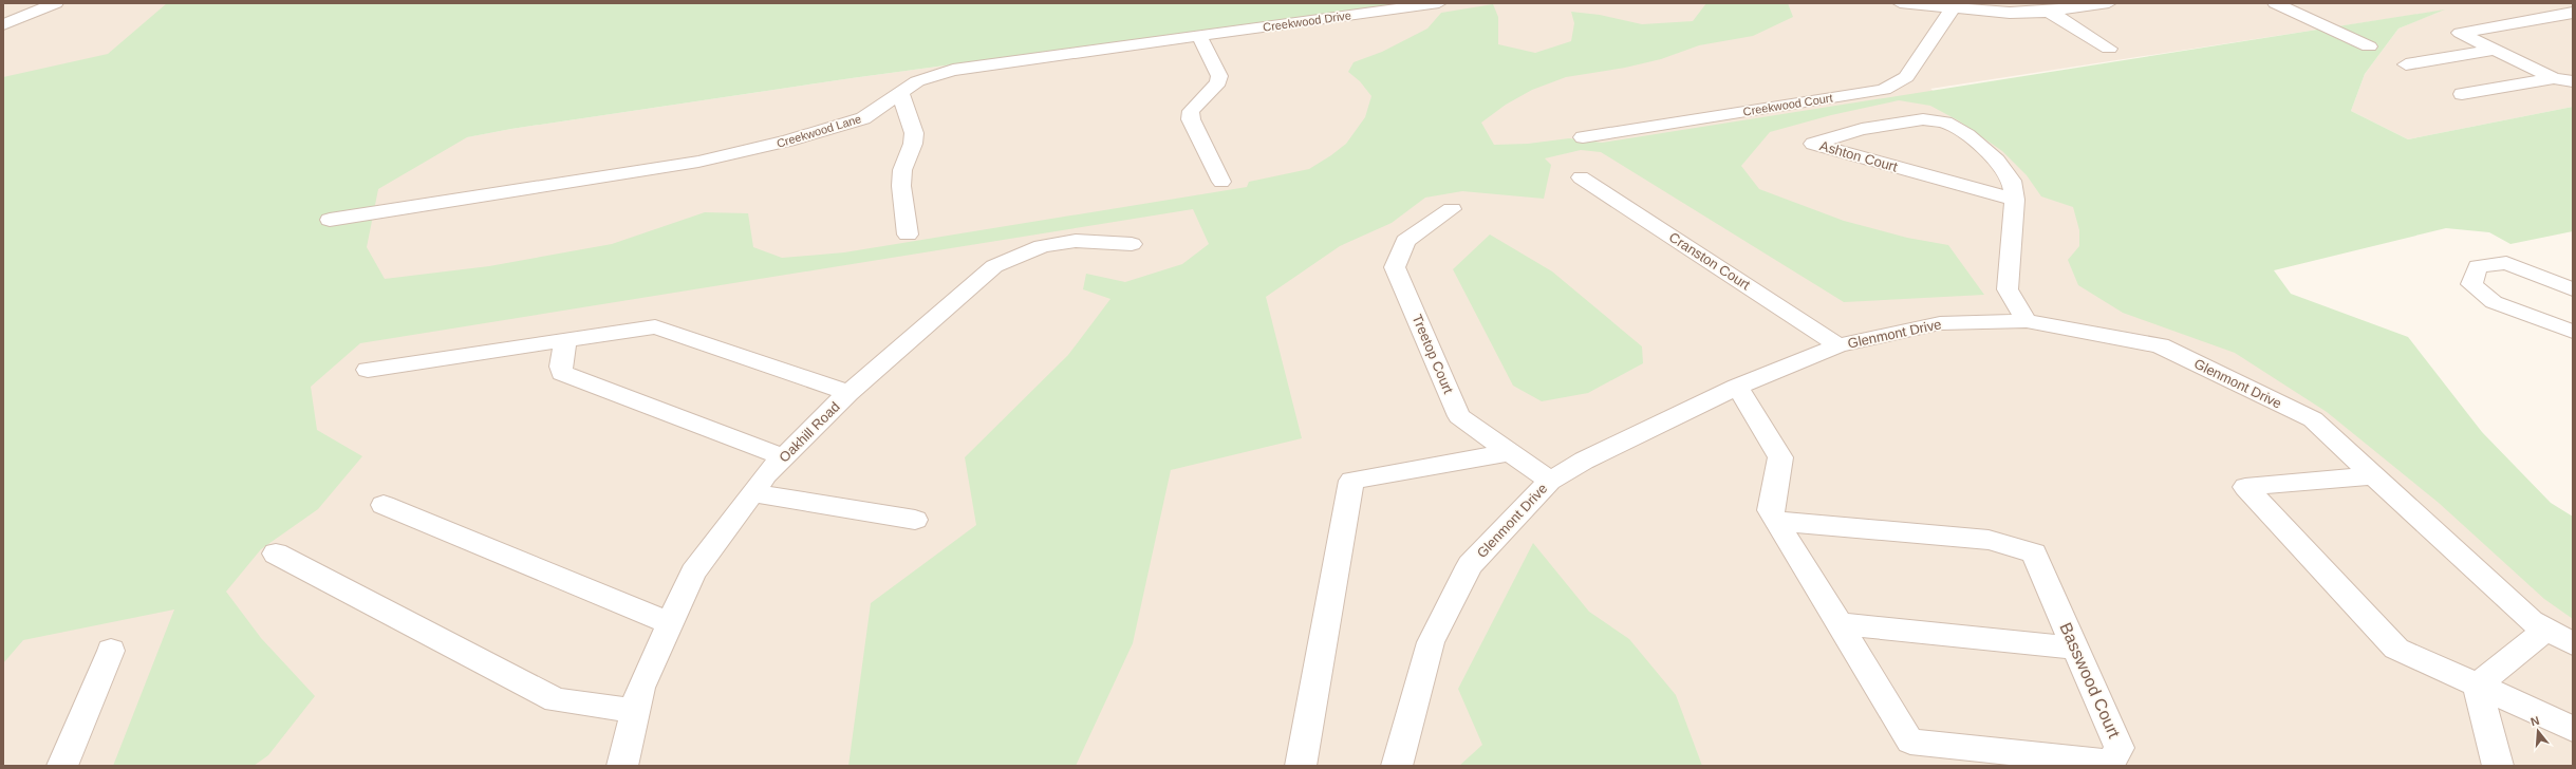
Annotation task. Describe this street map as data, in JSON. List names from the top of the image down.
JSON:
{
  "streets": {
    "street": [
      "Creekwood Drive",
      "Creekwood Court",
      "Creekwood Lane",
      "Ashton Court",
      "Cranston Court",
      "Glenmont Drive",
      "Treetop Court",
      "Oakhill Road",
      "Basswood Court"
    ]
  },
  "crossings": [
    ["Creekwood Drive", "Creekwood Lane"],
    ["Ashton Court", "Glenmont Drive"],
    ["Cranston Court", "Glenmont Drive"],
    ["Glenmont Drive", "Treetop Court"],
    ["Glenmont Drive", "Basswood Court"]
  ],
  "north": "top"
}
